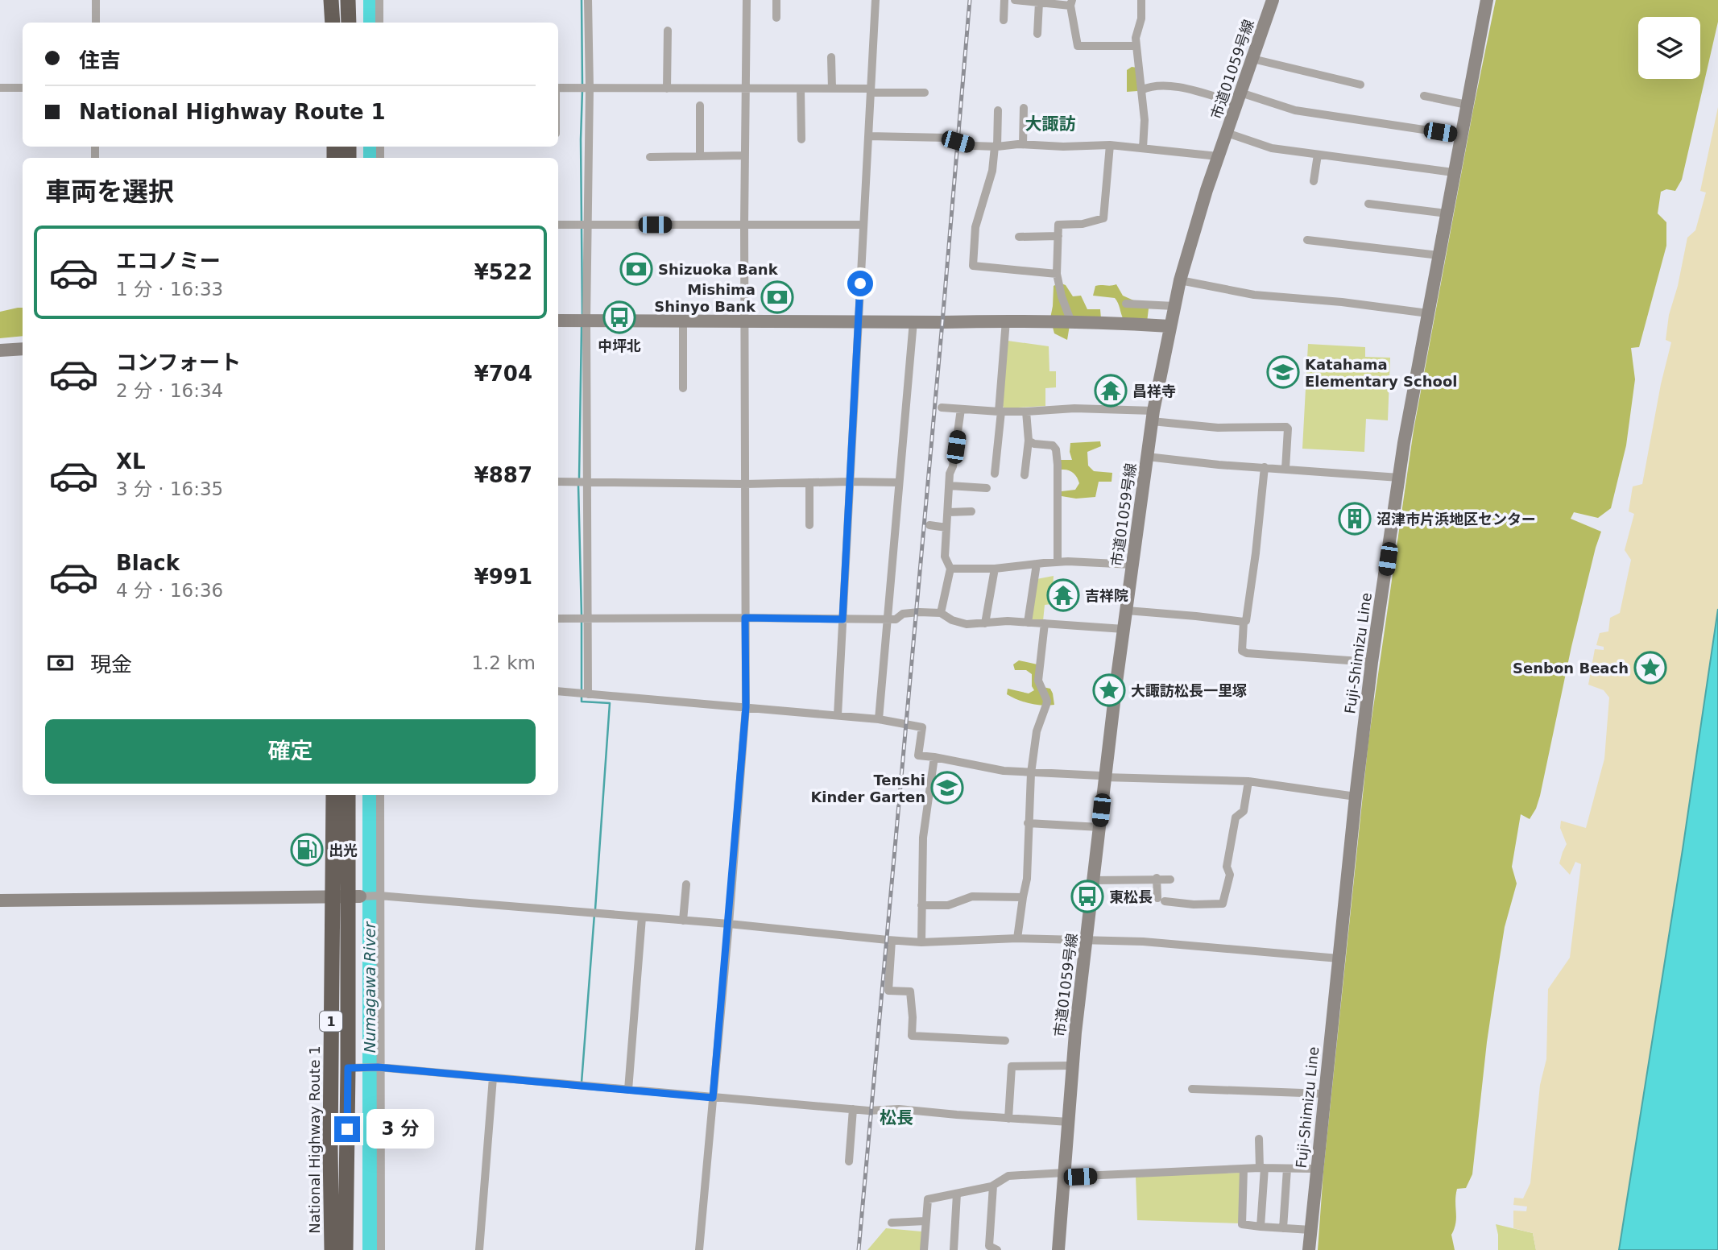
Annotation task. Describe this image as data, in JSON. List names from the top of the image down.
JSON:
{
  "streets": {
    "highway": ["1", "National Highway Route 1"],
    "street": ["市道01059号線", "Fuji-Shimizu Line"]
  },
  "districts": ["大諏訪", "松長"],
  "water": ["Numagawa River"],
  "places": {
    "bank": ["Shizuoka Bank", "Mishima Shinyo Bank"],
    "bus stop": ["中坪北", "東松長"],
    "school or university": ["Katahama Elementary School", "Tenshi Kinder Garten"],
    "temple": ["昌祥寺", "吉祥院"],
    "building": ["沼津市片浜地区センター"],
    "place": ["Senbon Beach", "大諏訪松長一里塚"],
    "fuel station": ["出光"]
  },
  "page": {
    "banner": ["住吉", "National Highway Route 1"],
    "heading": "車両を選択",
    "list": [
      {
        "name": "エコノミー",
        "note": "1 分 · 16:33",
        "value": "¥522"
      },
      {
        "name": "コンフォート",
        "note": "2 分 · 16:34",
        "value": "¥704"
      },
      {
        "name": "XL",
        "note": "3 分 · 16:35",
        "value": "¥887"
      },
      {
        "name": "Black",
        "note": "4 分 · 16:36",
        "value": "¥991"
      }
    ],
    "pay": ["現金", "1.2 km"],
    "buttons": "確定",
    "bubble": "3 分"
  }
}
